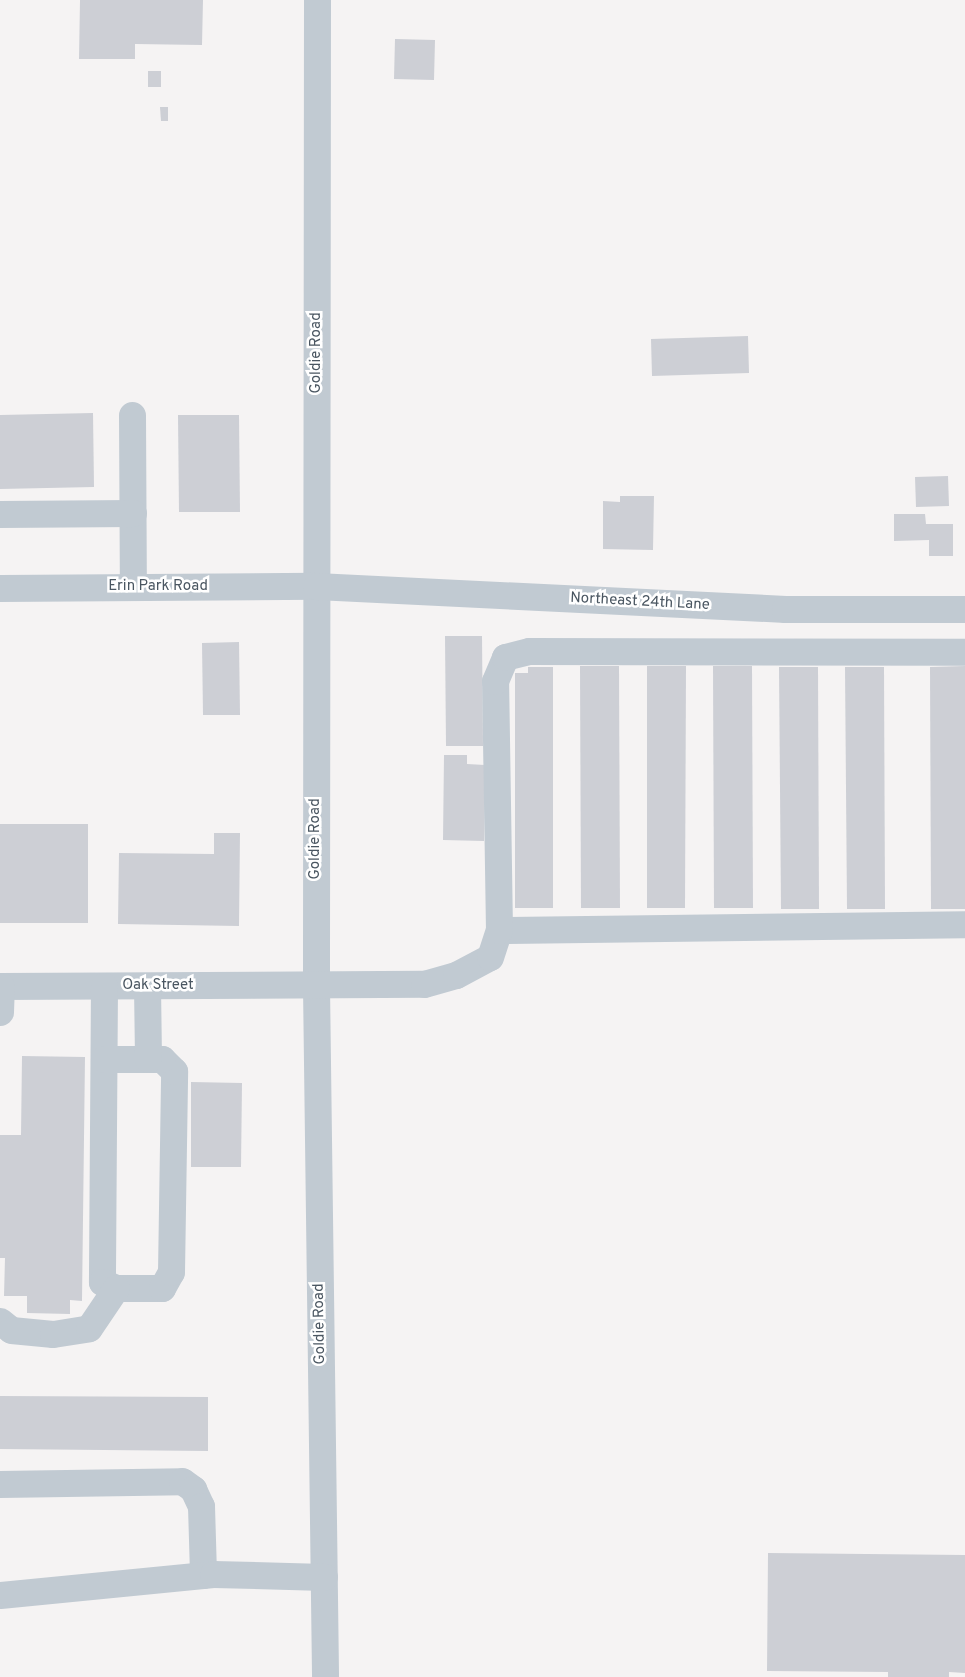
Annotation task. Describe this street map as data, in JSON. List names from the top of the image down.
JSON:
{
  "streets": {
    "street": [
      "Goldie Road",
      "Erin Park Road",
      "Northeast 24th Lane",
      "Oak Street"
    ]
  },
  "crossings": [
    ["Goldie Road", "Erin Park Road"],
    ["Goldie Road", "Northeast 24th Lane"],
    ["Goldie Road", "Oak Street"],
    ["Erin Park Road", "Northeast 24th Lane"]
  ]
}
